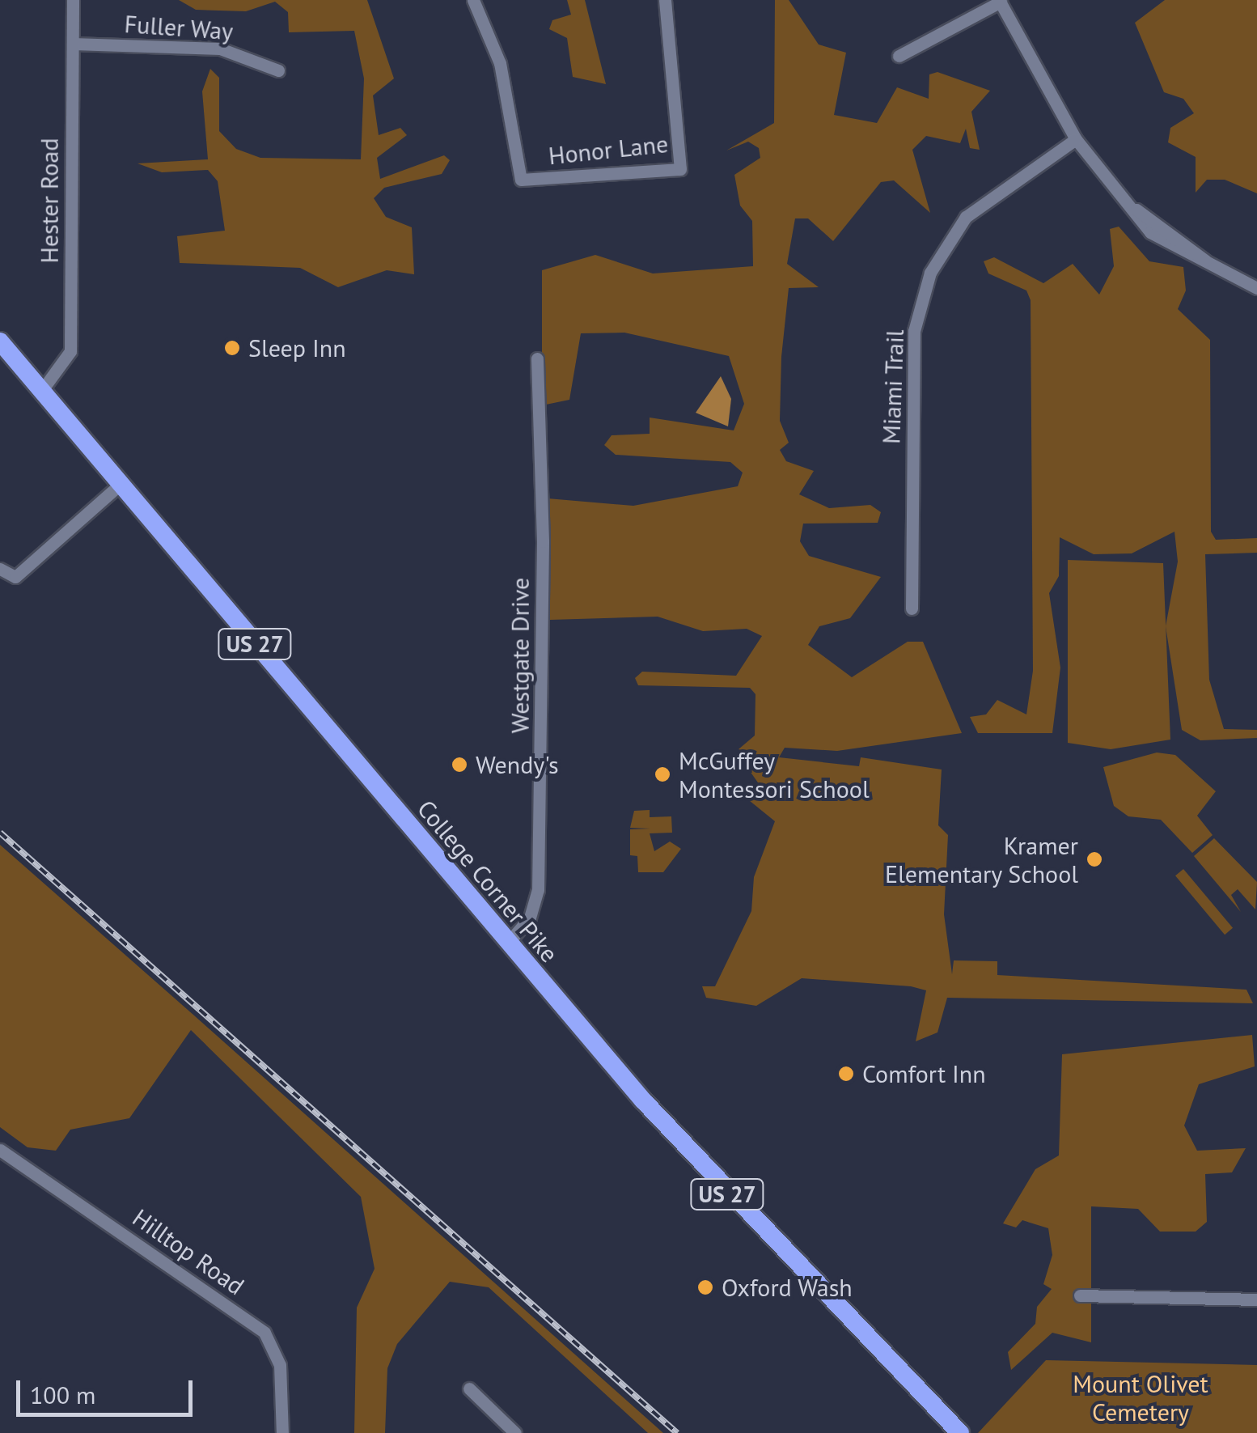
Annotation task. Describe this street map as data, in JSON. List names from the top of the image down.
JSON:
{
  "streets": {
    "highway": ["US 27", "College Corner Pike"],
    "street": [
      "Fuller Way",
      "Honor Lane",
      "Hester Road",
      "Miami Trail",
      "Westgate Drive",
      "Hilltop Road"
    ]
  },
  "crossings": [
    ["Fuller Way", "Hester Road"],
    ["Hester Road", "College Corner Pike"],
    ["Westgate Drive", "College Corner Pike"]
  ],
  "parks": ["Mount Olivet Cemetery"],
  "places": [
    "Sleep Inn",
    "Wendy's",
    "McGuffey Montessori School",
    "Kramer Elementary School",
    "Comfort Inn",
    "Oxford Wash"
  ],
  "scale_bar": "100 m"
}
